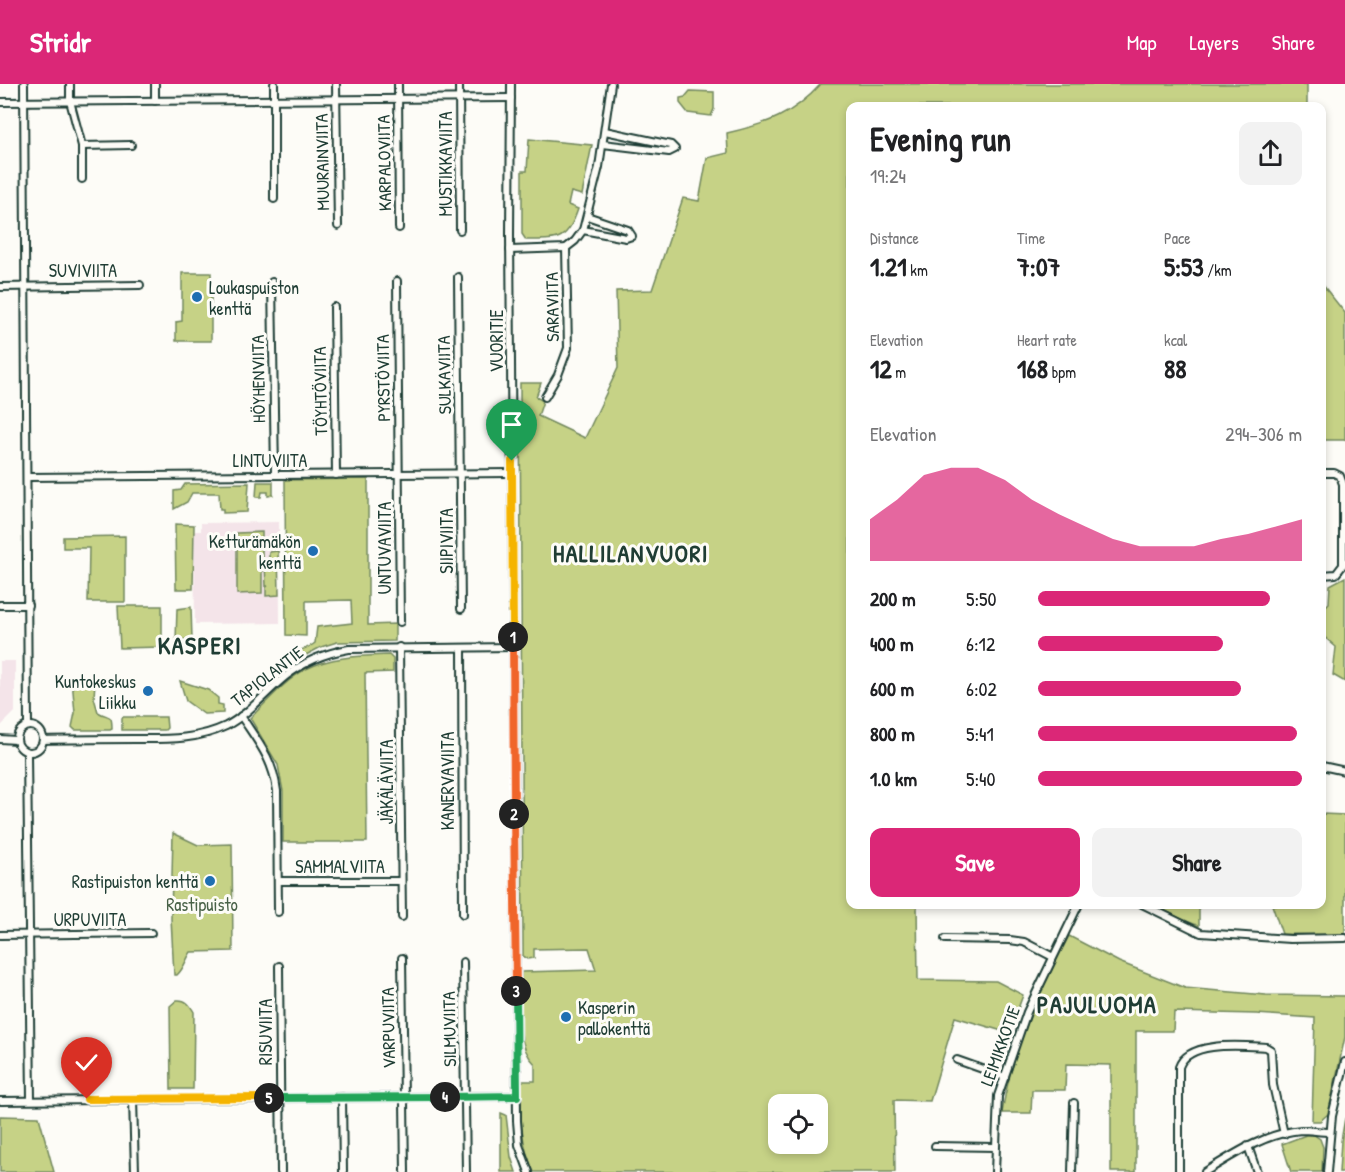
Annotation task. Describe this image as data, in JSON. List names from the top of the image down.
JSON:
{
  "streets": {
    "street": [
      "MUURAINVIITA",
      "KARPALOVIITA",
      "MUSTIKKAVIITA",
      "SUVIVIITA",
      "SARAVIITA",
      "VUORITIE",
      "SULKAVIITA",
      "PYRSTÖVIITA",
      "HÖYHENVIITA",
      "TÖYHTÖVIITA",
      "LINTUVIITA",
      "SIIPIVIITA",
      "UNTUVAVIITA",
      "TAPIOLANTIE",
      "KANERVAVIITA",
      "JÄKÄLÄVIITA",
      "SAMMALVIITA",
      "URPUVIITA",
      "VARPUVIITA",
      "SILMUVIITA",
      "RISUVIITA",
      "LEIMIKKOTIE"
    ]
  },
  "crossings": [
    ["VUORITIE", "LINTUVIITA"],
    ["VUORITIE", "TAPIOLANTIE"],
    ["SULKAVIITA", "LINTUVIITA"],
    ["SULKAVIITA", "SIIPIVIITA"],
    ["PYRSTÖVIITA", "LINTUVIITA"],
    ["PYRSTÖVIITA", "UNTUVAVIITA"],
    ["HÖYHENVIITA", "LINTUVIITA"],
    ["TÖYHTÖVIITA", "LINTUVIITA"],
    ["LINTUVIITA", "SIIPIVIITA"],
    ["LINTUVIITA", "UNTUVAVIITA"],
    ["TAPIOLANTIE", "KANERVAVIITA"],
    ["TAPIOLANTIE", "JÄKÄLÄVIITA"],
    ["TAPIOLANTIE", "SAMMALVIITA"],
    ["JÄKÄLÄVIITA", "SAMMALVIITA"]
  ],
  "districts": ["HALLILANVUORI", "KASPERI", "PAJULUOMA"],
  "parks": ["Rastipuisto"],
  "places": [
    "Loukaspuiston kenttä",
    "Ketturämäkön kenttä",
    "Kuntokeskus Liikku",
    "Rastipuiston kenttä",
    "Kasperin pallokenttä"
  ],
  "page": {
    "header": "Stridr",
    "nav": ["Map", "Layers", "Share"],
    "heading": ["Evening run", "19:24"],
    "stats": [
      ["Distance", "1.21 km"],
      ["Time", "7:07"],
      ["Pace", "5:53 /km"],
      ["Elevation", "12 m"],
      ["Heart rate", "168 bpm"],
      ["kcal", "88"]
    ],
    "chart": ["Elevation", "294–306 m"],
    "list": [
      {
        "name": "200 m",
        "note": "5:50"
      },
      {
        "name": "400 m",
        "note": "6:12"
      },
      {
        "name": "600 m",
        "note": "6:02"
      },
      {
        "name": "800 m",
        "note": "5:41"
      },
      {
        "name": "1.0 km",
        "note": "5:40"
      }
    ],
    "pins": [
      "1",
      "2",
      "3",
      "4",
      "5"
    ],
    "buttons": ["Save", "Share"]
  }
}
